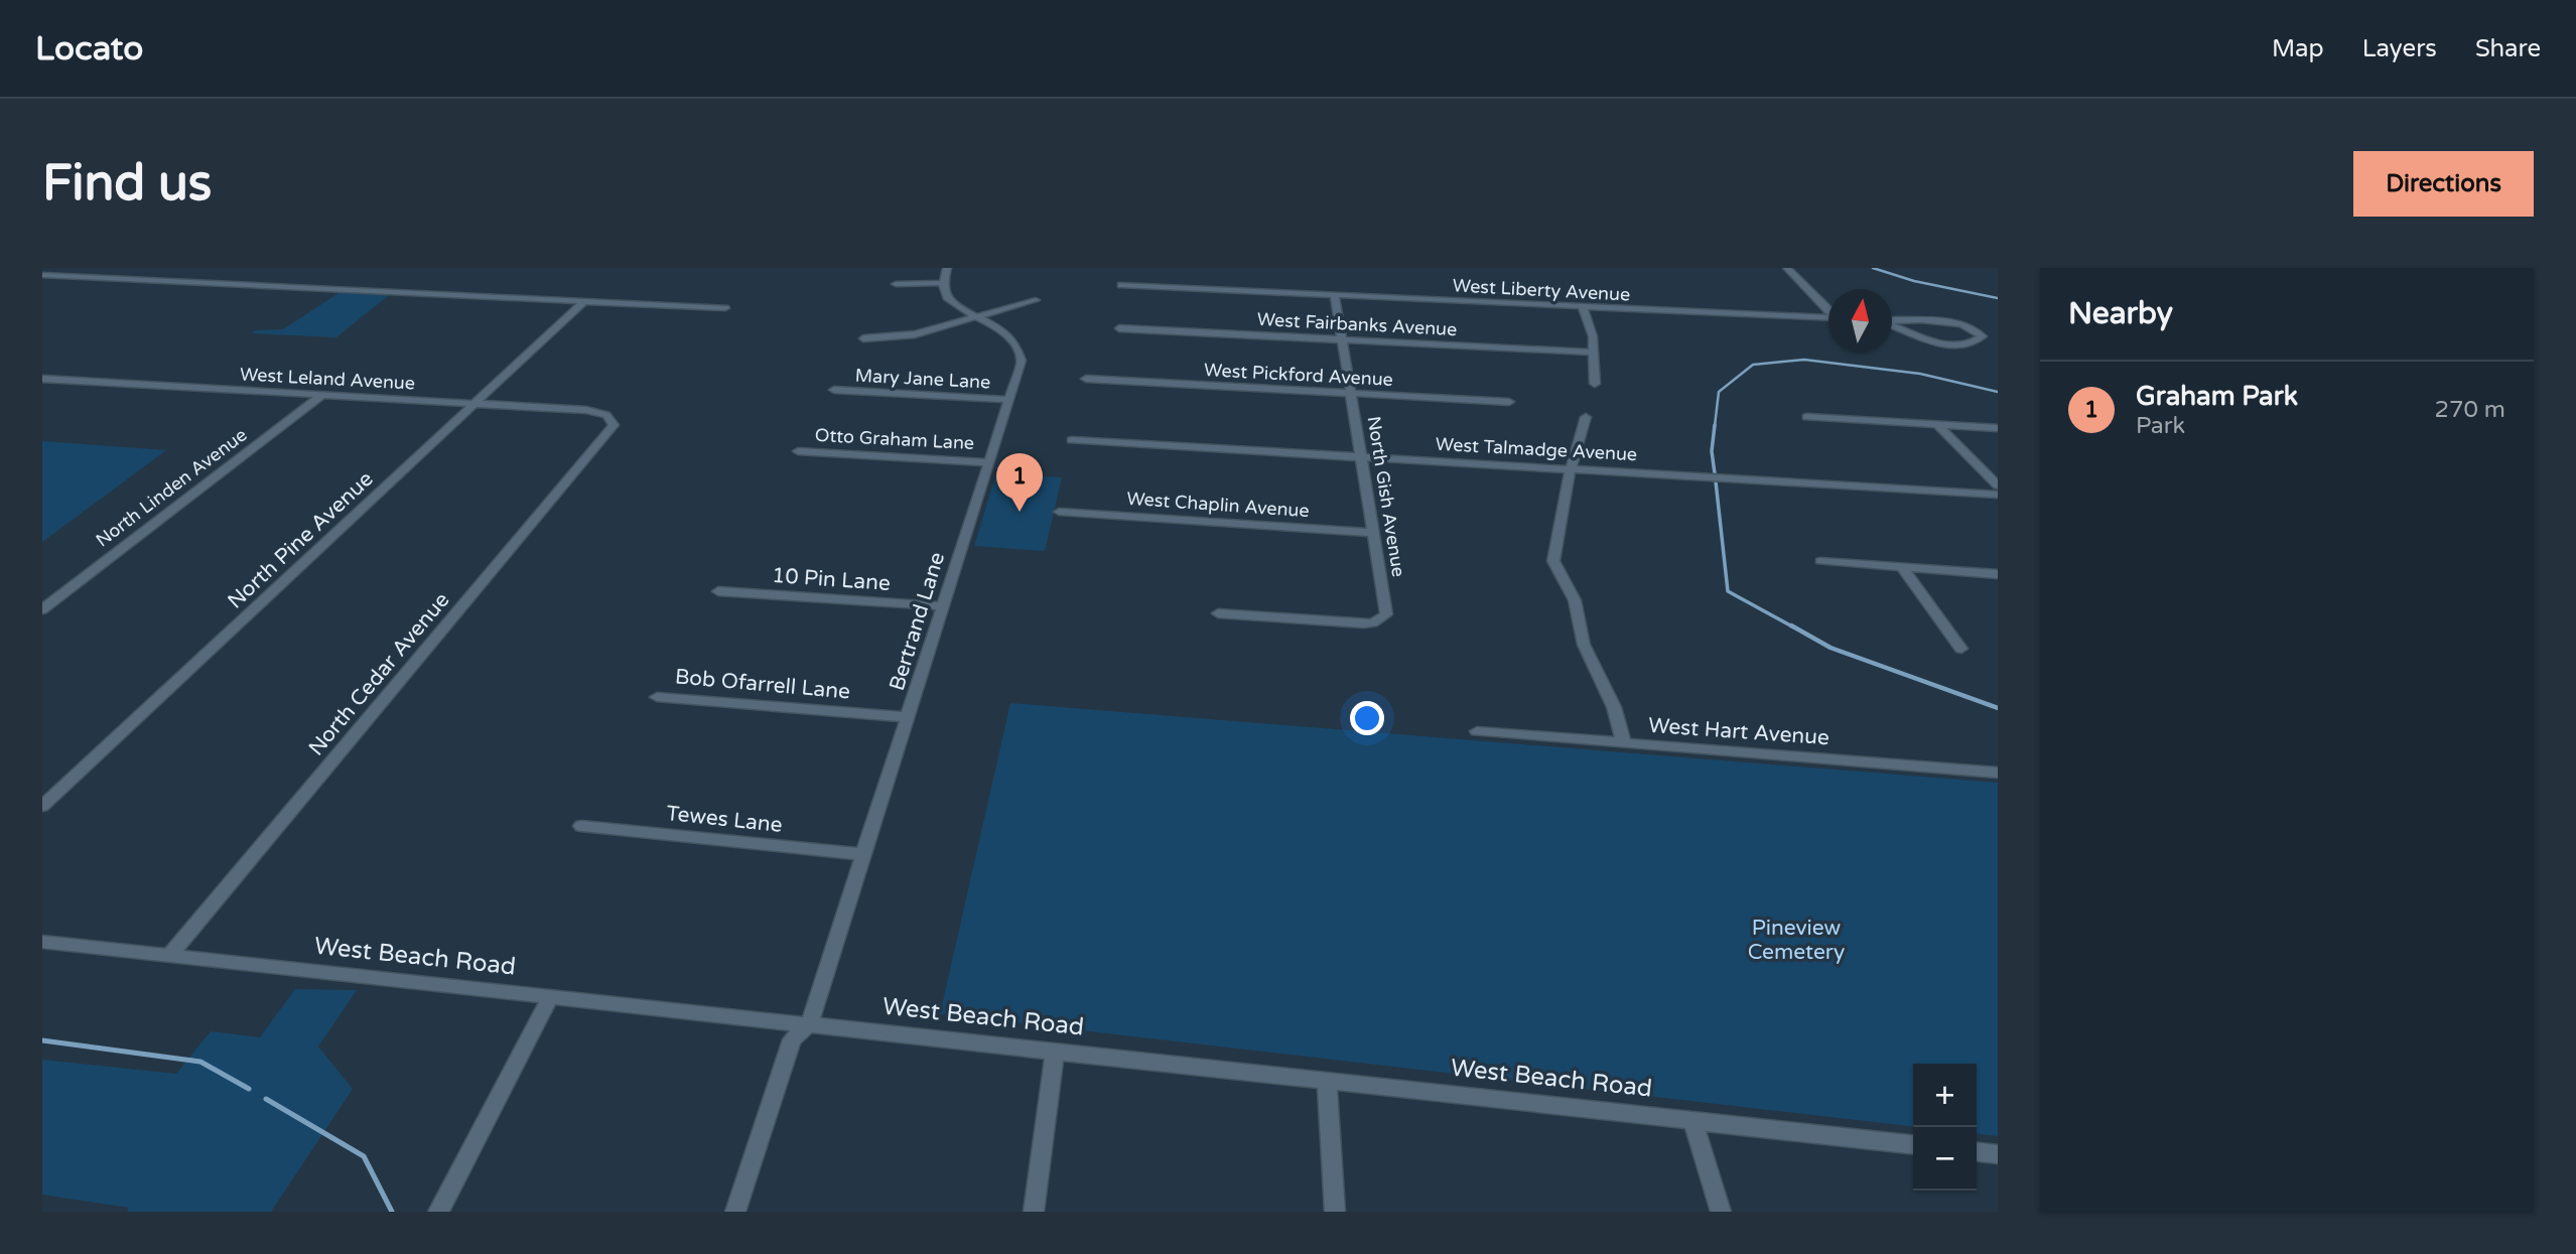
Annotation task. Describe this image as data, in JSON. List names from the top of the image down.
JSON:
{
  "streets": {
    "street": [
      "West Liberty Avenue",
      "West Fairbanks Avenue",
      "West Pickford Avenue",
      "West Leland Avenue",
      "Mary Jane Lane",
      "Otto Graham Lane",
      "West Talmadge Avenue",
      "North Linden Avenue",
      "North Gish Avenue",
      "West Chaplin Avenue",
      "North Pine Avenue",
      "10 Pin Lane",
      "Bertrand Lane",
      "North Cedar Avenue",
      "Bob Ofarrell Lane",
      "West Hart Avenue",
      "Tewes Lane",
      "West Beach Road"
    ]
  },
  "crossings": [
    ["West Liberty Avenue", "North Gish Avenue"],
    ["West Fairbanks Avenue", "North Gish Avenue"],
    ["West Pickford Avenue", "North Gish Avenue"],
    ["West Leland Avenue", "North Linden Avenue"],
    ["West Leland Avenue", "North Pine Avenue"],
    ["West Leland Avenue", "North Cedar Avenue"],
    ["Mary Jane Lane", "Bertrand Lane"],
    ["Otto Graham Lane", "Bertrand Lane"],
    ["West Talmadge Avenue", "North Gish Avenue"],
    ["North Gish Avenue", "West Chaplin Avenue"],
    ["10 Pin Lane", "Bertrand Lane"],
    ["Bertrand Lane", "Bob Ofarrell Lane"],
    ["Bertrand Lane", "Tewes Lane"],
    ["Bertrand Lane", "West Beach Road"],
    ["North Cedar Avenue", "West Beach Road"]
  ],
  "parks": ["Pineview Cemetery"],
  "north": "top",
  "page": {
    "header": "Locato",
    "nav": ["Map", "Layers", "Share"],
    "buttons": "Directions",
    "title": "Find us",
    "heading": "Nearby",
    "list": [
      {
        "mark": "1",
        "name": "Graham Park",
        "note": "Park",
        "value": "270 m"
      }
    ],
    "pins": "1",
    "map_buttons": ["+", "−"]
  }
}
